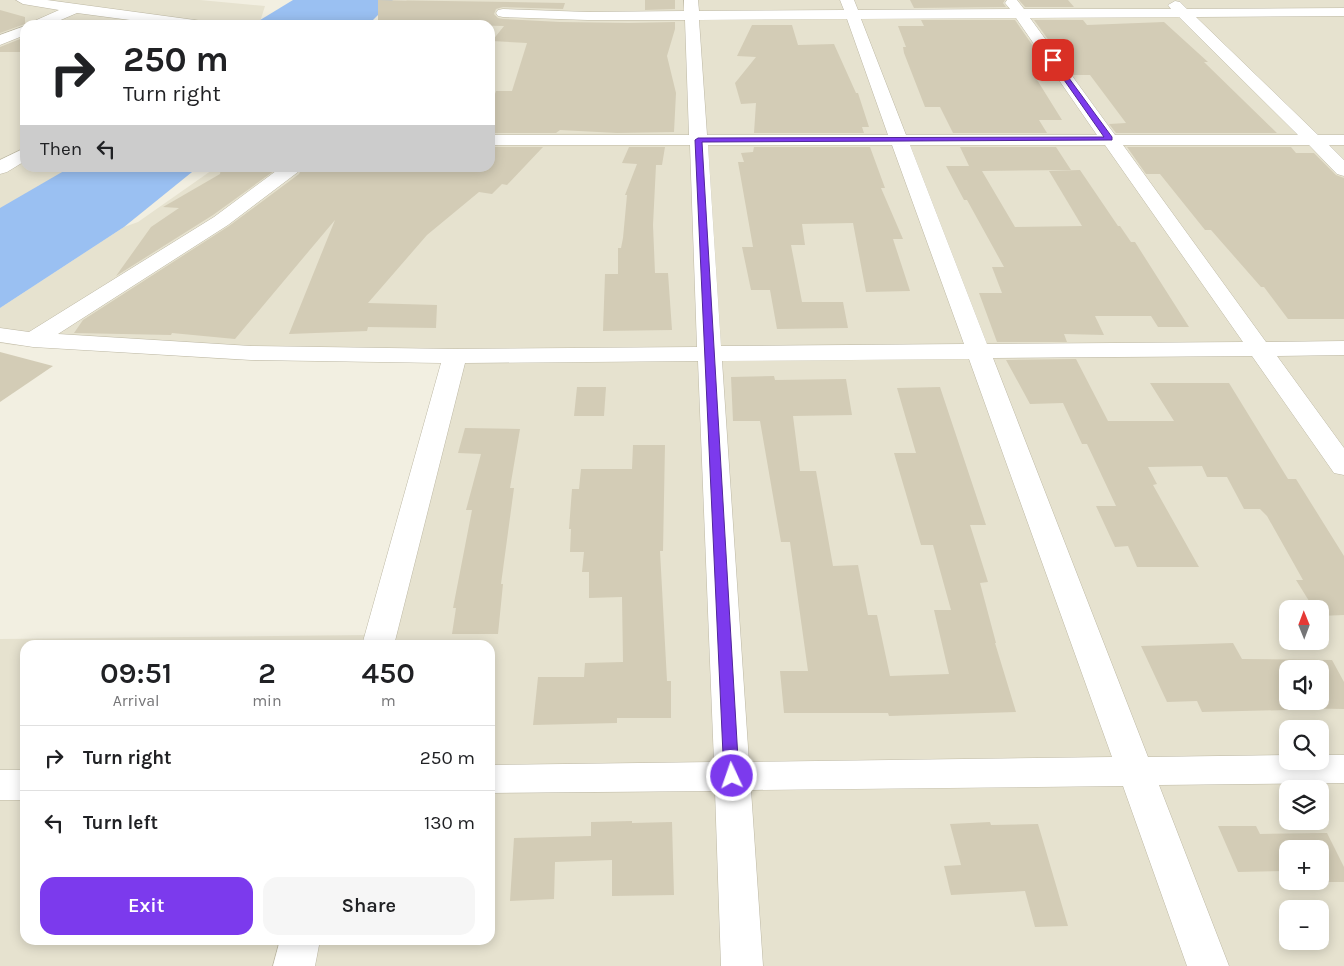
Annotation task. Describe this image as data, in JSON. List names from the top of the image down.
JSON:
{
  "north": "top",
  "page": {
    "turn": ["250 m", "Turn right"],
    "then": "Then",
    "map_buttons": ["+", "−"],
    "eta": [
      "09:51",
      "Arrival",
      "2",
      "min",
      "450",
      "m"
    ],
    "list": [
      {
        "name": "Turn right",
        "value": "250 m"
      },
      {
        "name": "Turn left",
        "value": "130 m"
      }
    ],
    "buttons": ["Exit", "Share"]
  }
}
